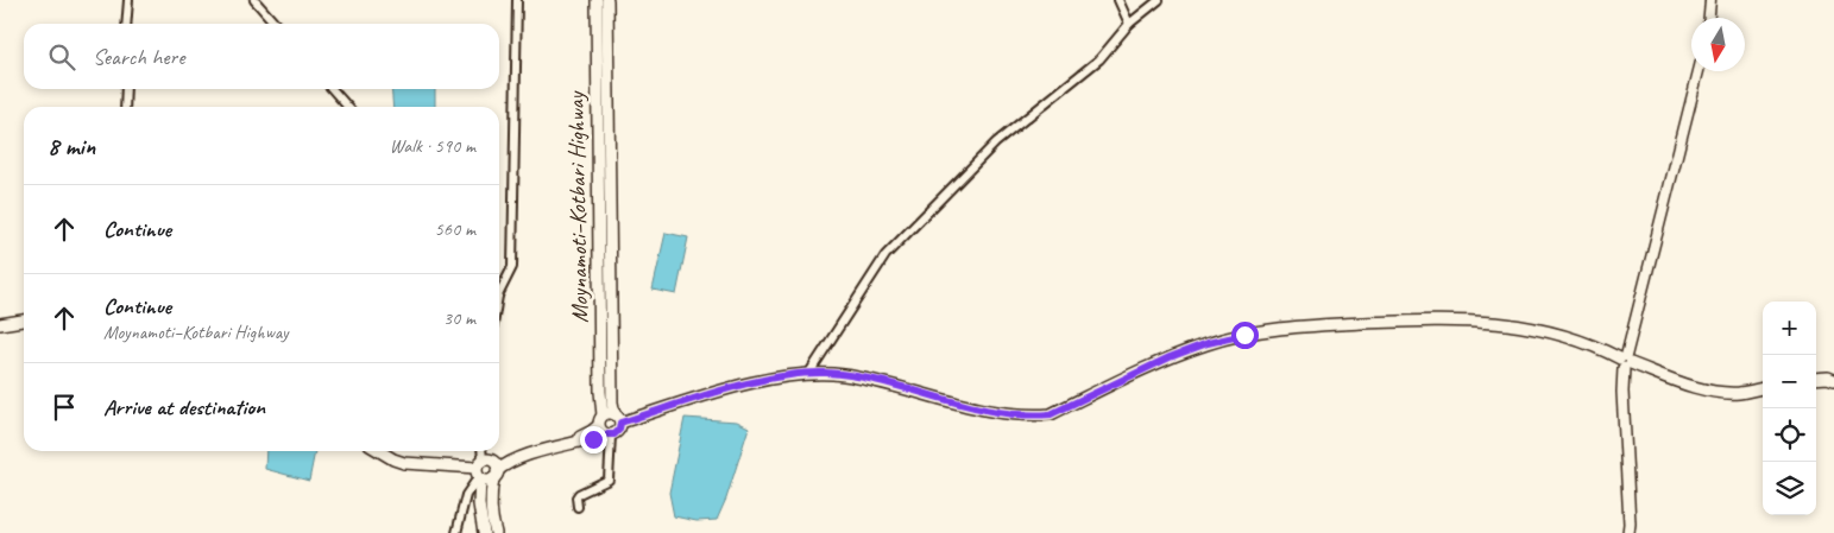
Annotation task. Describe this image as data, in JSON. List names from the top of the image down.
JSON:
{
  "streets": {
    "main road": ["Moynamoti–Kotbari Highway"]
  },
  "north": "bottom",
  "page": {
    "search": "Search here",
    "heading": ["8 min", "Walk · 590 m"],
    "list": [
      ["Continue", "560 m"],
      ["Continue", "Moynamoti–Kotbari Highway", "30 m"],
      "Arrive at destination"
    ],
    "map_buttons": ["+", "−"]
  }
}
